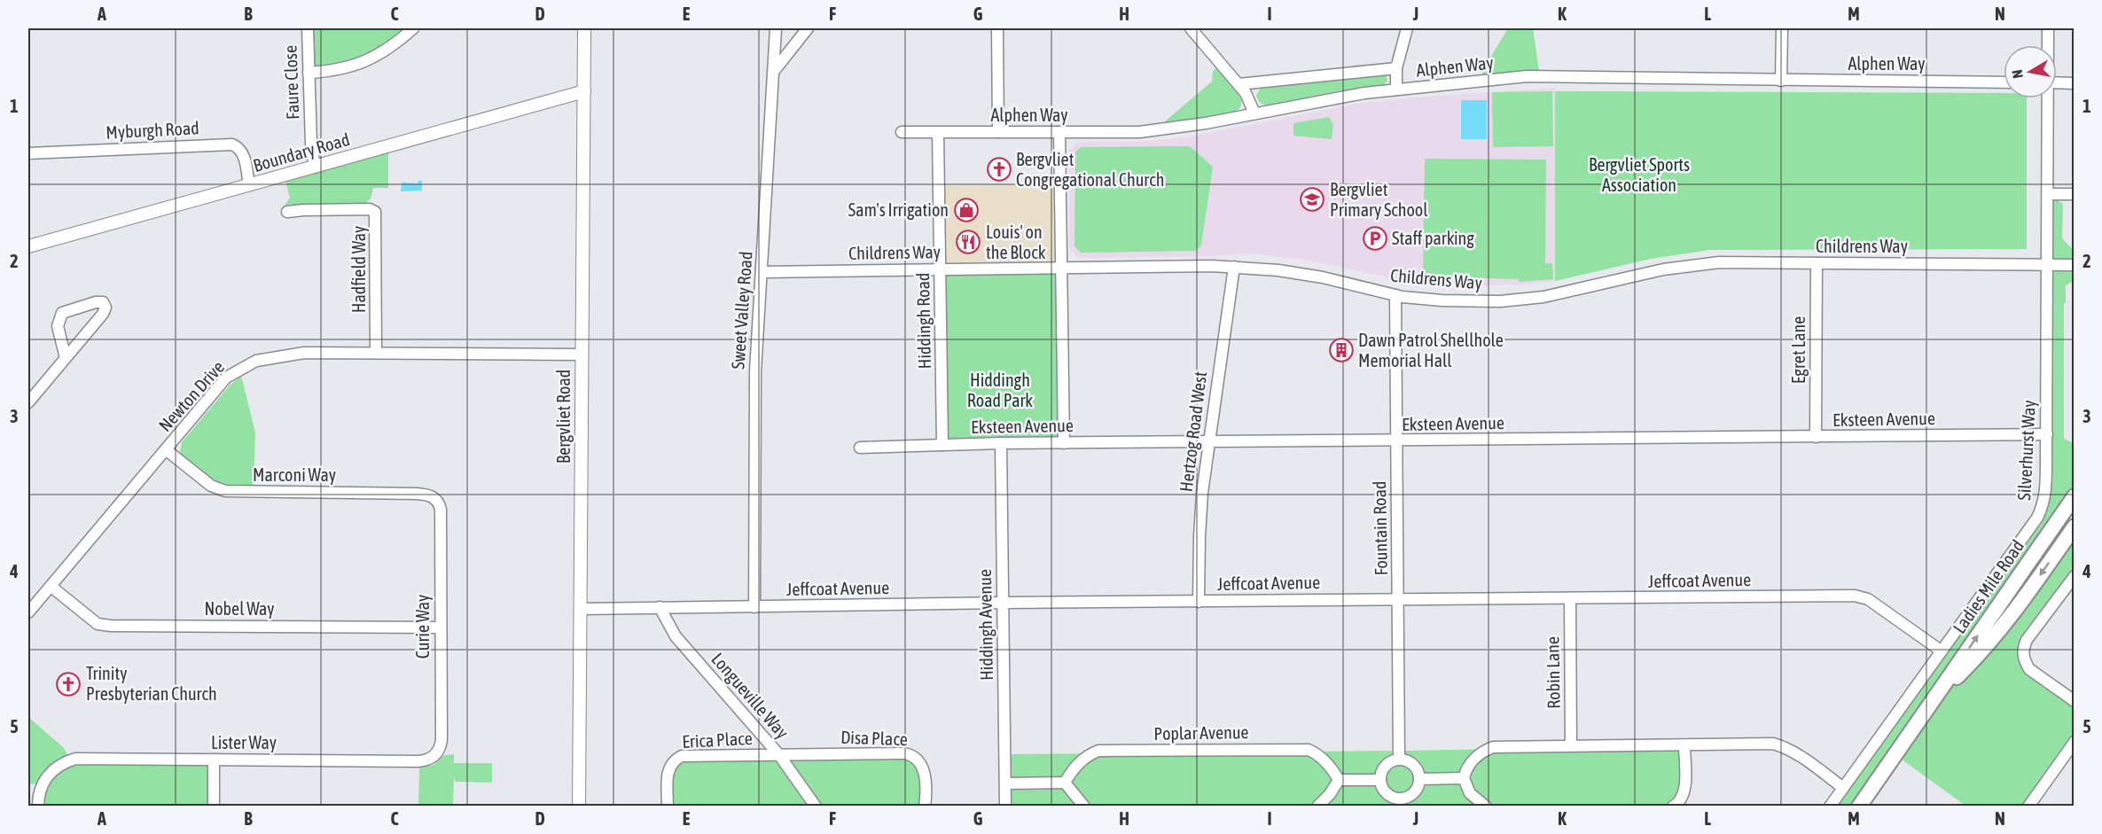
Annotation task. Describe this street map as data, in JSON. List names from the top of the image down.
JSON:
{
  "streets": {
    "main road": ["Ladies Mile Road"],
    "street": [
      "Alphen Way",
      "Faure Close",
      "Myburgh Road",
      "Boundary Road",
      "Childrens Way",
      "Hadfield Way",
      "Sweet Valley Road",
      "Hiddingh Road",
      "Egret Lane",
      "Newton Drive",
      "Bergvliet Road",
      "Eksteen Avenue",
      "Hertzog Road West",
      "Silverhurst Way",
      "Marconi Way",
      "Fountain Road",
      "Jeffcoat Avenue",
      "Nobel Way",
      "Hiddingh Avenue",
      "Curie Way",
      "Robin Lane",
      "Longueville Way",
      "Poplar Avenue",
      "Disa Place",
      "Erica Place",
      "Lister Way"
    ]
  },
  "crossings": [
    ["Alphen Way", "Hiddingh Road"],
    ["Faure Close", "Boundary Road"],
    ["Myburgh Road", "Boundary Road"],
    ["Boundary Road", "Bergvliet Road"],
    ["Childrens Way", "Sweet Valley Road"],
    ["Childrens Way", "Hiddingh Road"],
    ["Childrens Way", "Egret Lane"],
    ["Childrens Way", "Hertzog Road West"],
    ["Childrens Way", "Silverhurst Way"],
    ["Childrens Way", "Fountain Road"],
    ["Hadfield Way", "Newton Drive"],
    ["Sweet Valley Road", "Jeffcoat Avenue"],
    ["Hiddingh Road", "Eksteen Avenue"],
    ["Egret Lane", "Eksteen Avenue"],
    ["Newton Drive", "Bergvliet Road"],
    ["Newton Drive", "Marconi Way"],
    ["Newton Drive", "Nobel Way"],
    ["Bergvliet Road", "Jeffcoat Avenue"],
    ["Eksteen Avenue", "Hertzog Road West"],
    ["Eksteen Avenue", "Silverhurst Way"],
    ["Eksteen Avenue", "Fountain Road"],
    ["Eksteen Avenue", "Hiddingh Avenue"],
    ["Hertzog Road West", "Jeffcoat Avenue"],
    ["Silverhurst Way", "Jeffcoat Avenue"],
    ["Marconi Way", "Curie Way"],
    ["Fountain Road", "Jeffcoat Avenue"],
    ["Jeffcoat Avenue", "Hiddingh Avenue"],
    ["Jeffcoat Avenue", "Robin Lane"],
    ["Jeffcoat Avenue", "Longueville Way"],
    ["Nobel Way", "Curie Way"],
    ["Curie Way", "Lister Way"],
    ["Longueville Way", "Disa Place"],
    ["Longueville Way", "Erica Place"],
    ["Disa Place", "Erica Place"]
  ],
  "parks": ["Bergvliet Sports Association", "Hiddingh Road Park"],
  "places": {
    "church": ["Bergvliet Congregational Church", "Trinity Presbyterian Church"],
    "school or university": ["Bergvliet Primary School"],
    "shop": ["Sam's Irrigation"],
    "parking": ["Staff parking"],
    "restaurant": ["Louis' on the Block"],
    "building": ["Dawn Patrol Shellhole Memorial Hall"]
  },
  "north": "left",
  "grid": {
    "columns": [
      "A",
      "B",
      "C",
      "D",
      "E",
      "F",
      "G",
      "H",
      "I",
      "J",
      "K",
      "L",
      "M",
      "N"
    ],
    "rows": [
      "1",
      "2",
      "3",
      "4",
      "5"
    ]
  }
}
